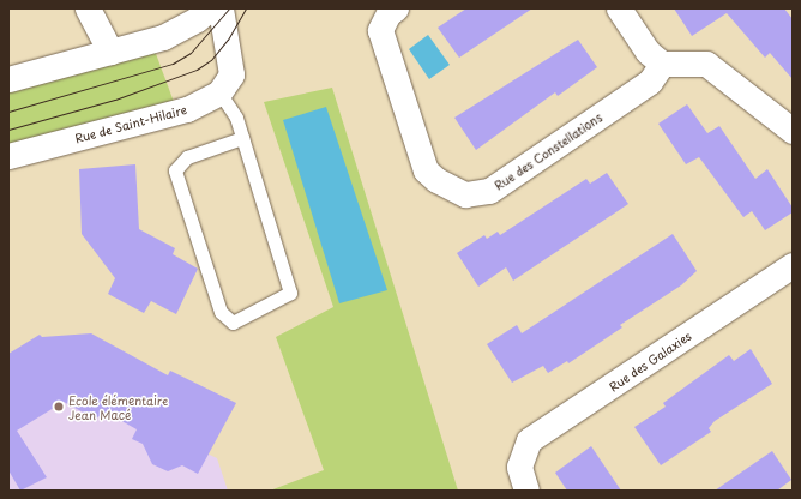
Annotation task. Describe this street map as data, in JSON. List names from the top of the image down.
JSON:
{
  "streets": {
    "street": ["Rue de Saint-Hilaire", "Rue des Constellations", "Rue des Galaxies"]
  },
  "places": ["Ecole élémentaire Jean Macé"]
}
